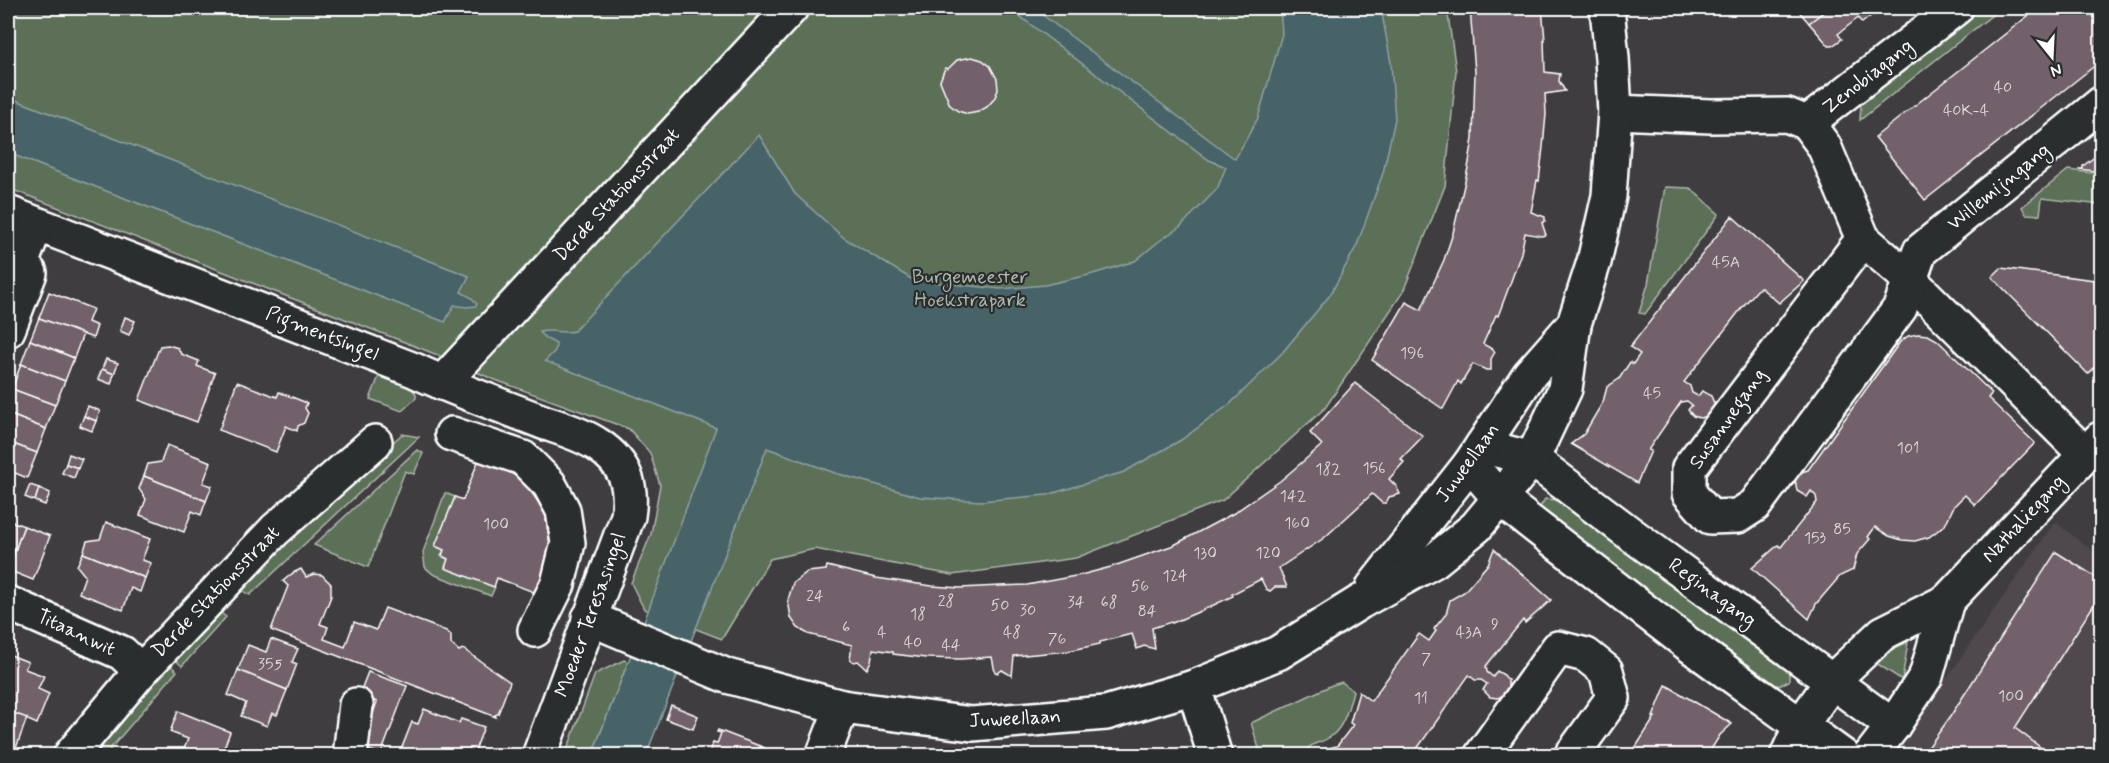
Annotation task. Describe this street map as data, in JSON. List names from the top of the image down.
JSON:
{
  "streets": {
    "street": [
      "Zenobiagang",
      "Willemijngang",
      "Derde Stationsstraat",
      "Pigmentsingel",
      "Susannegang",
      "Juweellaan",
      "Nathaliegang",
      "Reginagang",
      "Moeder Teresasingel",
      "Titaanwit"
    ]
  },
  "crossings": [
    ["Willemijngang", "Susannegang"],
    ["Derde Stationsstraat", "Pigmentsingel"],
    ["Derde Stationsstraat", "Titaanwit"],
    ["Pigmentsingel", "Moeder Teresasingel"],
    ["Juweellaan", "Reginagang"],
    ["Juweellaan", "Moeder Teresasingel"],
    ["Nathaliegang", "Reginagang"]
  ],
  "parks": ["Burgemeester Hoekstrapark"],
  "house_numbers": [
    "40",
    "40K-4",
    "45A",
    "196",
    "45",
    "101",
    "156",
    "182",
    "142",
    "160",
    "100",
    "85",
    "153",
    "130",
    "120",
    "124",
    "56",
    "24",
    "28",
    "34",
    "68",
    "50",
    "30",
    "84",
    "18",
    "9",
    "6",
    "4",
    "48",
    "43A",
    "76",
    "40",
    "44",
    "7",
    "355",
    "100",
    "11"
  ],
  "north": "bottom"
}
